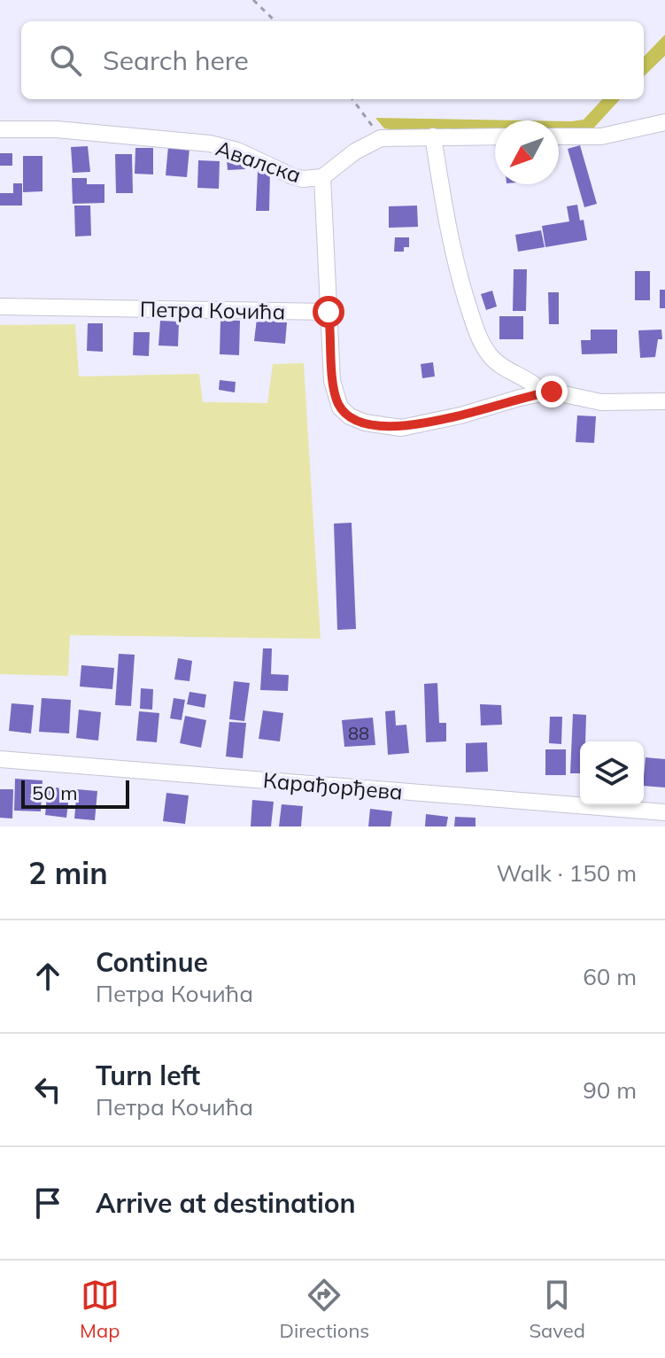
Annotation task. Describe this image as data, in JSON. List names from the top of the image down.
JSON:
{
  "streets": {
    "street": ["Авалска", "Петра Кочића", "Карађорђева"]
  },
  "house_numbers": ["88"],
  "scale_bar": "50 m",
  "north": "bottom left",
  "page": {
    "search": "Search here",
    "scale": "50 m",
    "heading": ["2 min", "Walk · 150 m"],
    "list": [
      ["Continue", "Петра Кочића", "60 m"],
      ["Turn left", "Петра Кочића", "90 m"],
      "Arrive at destination"
    ],
    "nav": ["Map", "Directions", "Saved"]
  }
}
